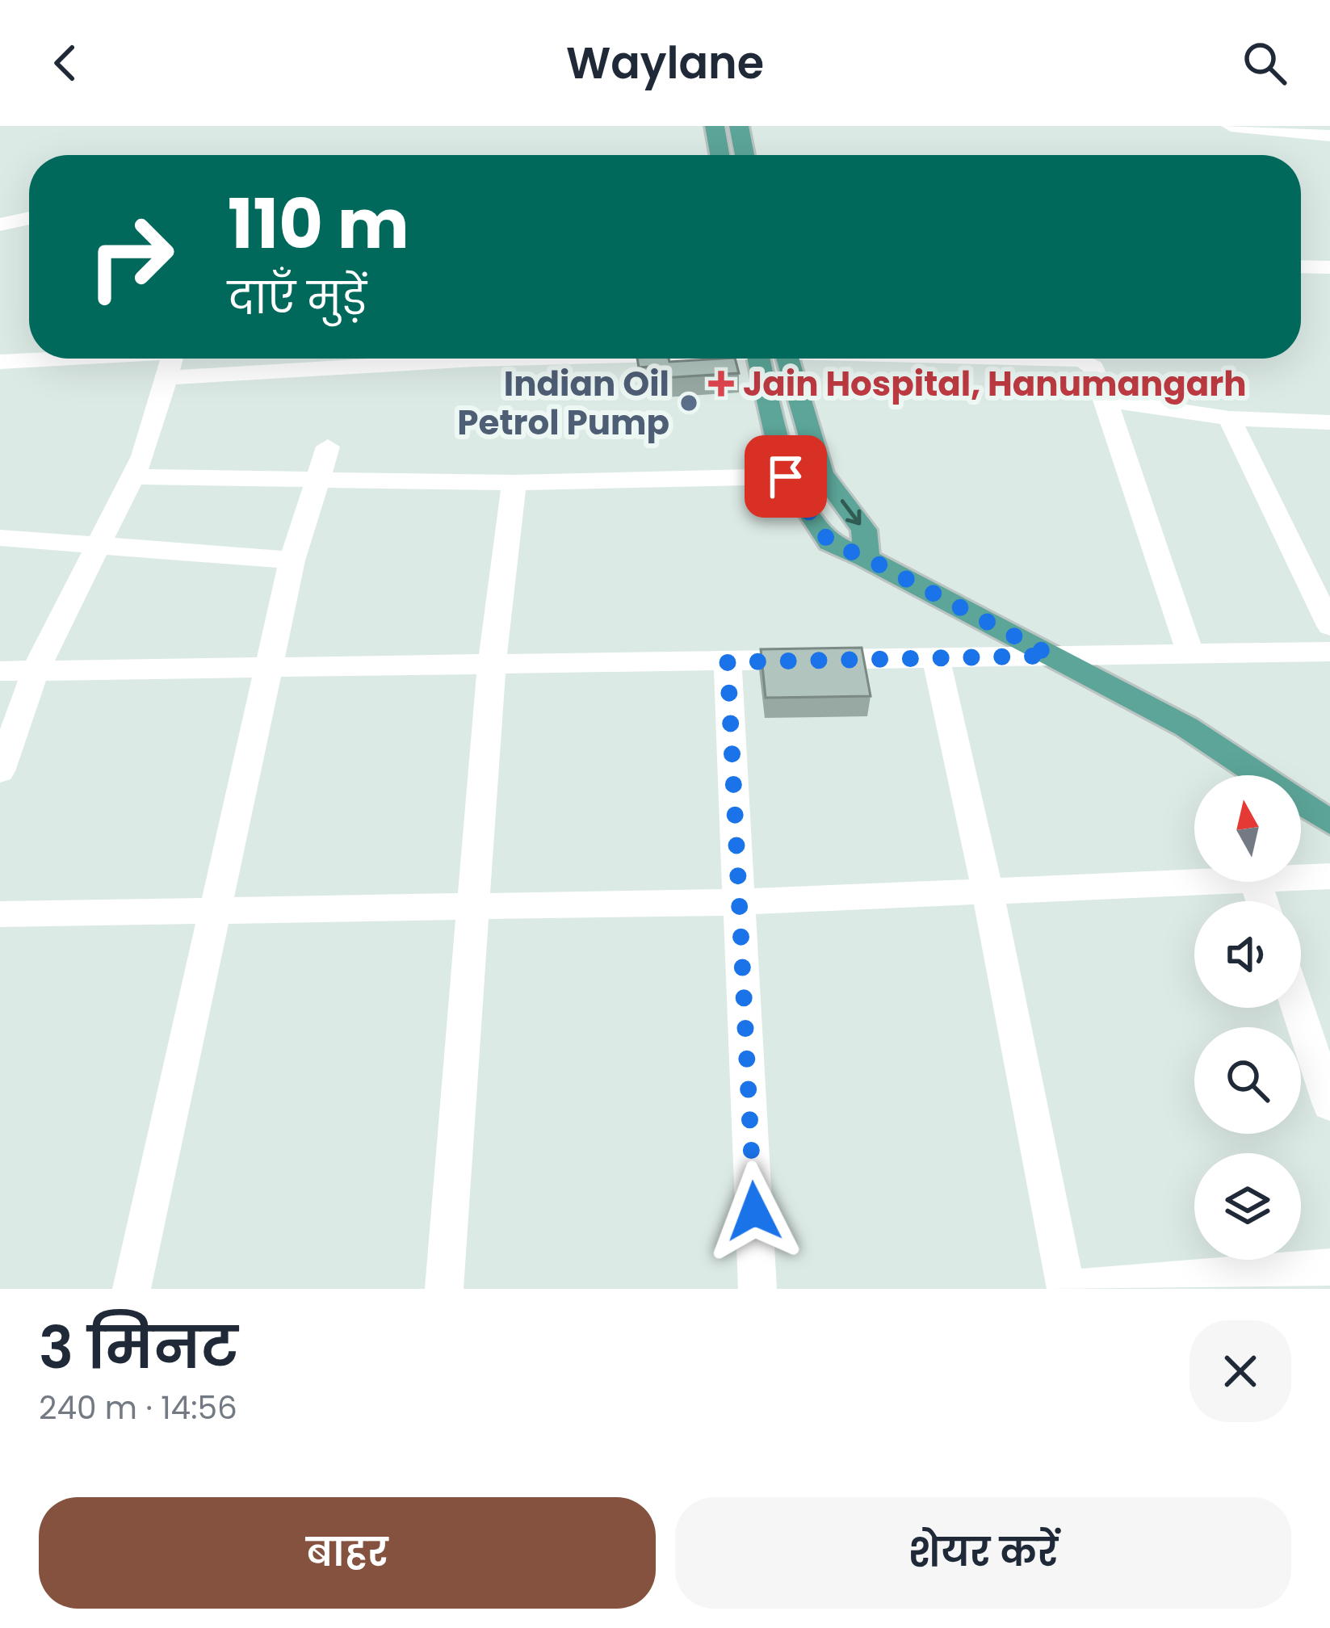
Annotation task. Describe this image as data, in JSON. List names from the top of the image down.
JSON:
{
  "places": {
    "health": ["Jain Hospital, Hanumangarh"],
    "other": ["Indian Oil Petrol Pump"]
  },
  "north": "top",
  "page": {
    "header": "Waylane",
    "turn": ["110 m", "दाएँ मुड़ें"],
    "heading": ["3 मिनट", "240 m · 14:56"],
    "buttons": ["बाहर", "शेयर करें"]
  }
}
